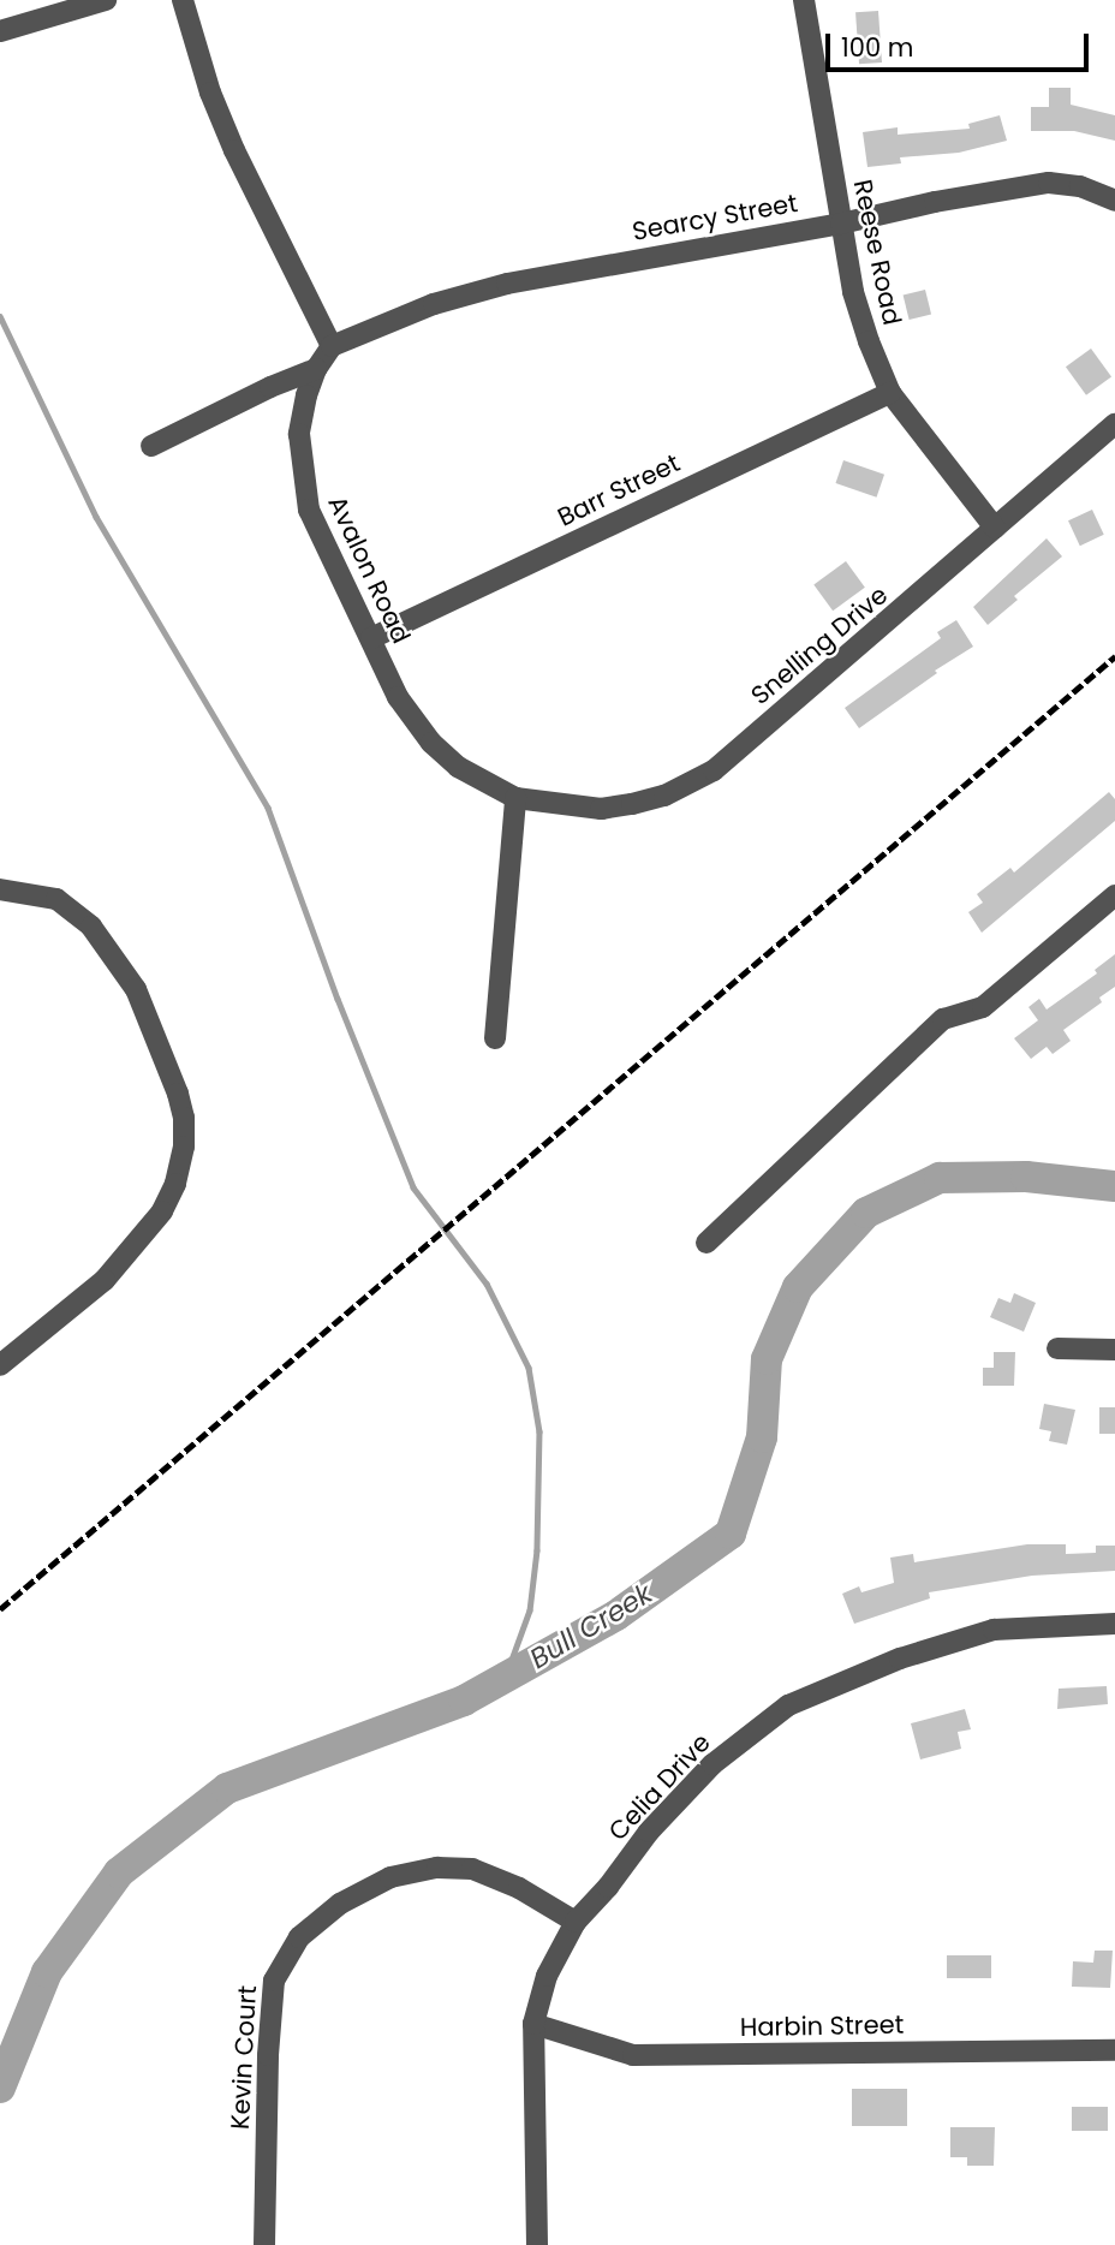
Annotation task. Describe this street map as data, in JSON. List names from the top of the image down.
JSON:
{
  "streets": {
    "street": [
      "Searcy Street",
      "Reese Road",
      "Barr Street",
      "Avalon Road",
      "Snelling Drive",
      "Celia Drive",
      "Harbin Street",
      "Kevin Court"
    ]
  },
  "crossings": [
    ["Searcy Street", "Reese Road"],
    ["Searcy Street", "Avalon Road"],
    ["Reese Road", "Barr Street"],
    ["Reese Road", "Snelling Drive"],
    ["Barr Street", "Avalon Road"],
    ["Avalon Road", "Snelling Drive"],
    ["Celia Drive", "Harbin Street"],
    ["Celia Drive", "Kevin Court"]
  ],
  "water": ["Bull Creek"],
  "scale_bar": "100 m"
}
